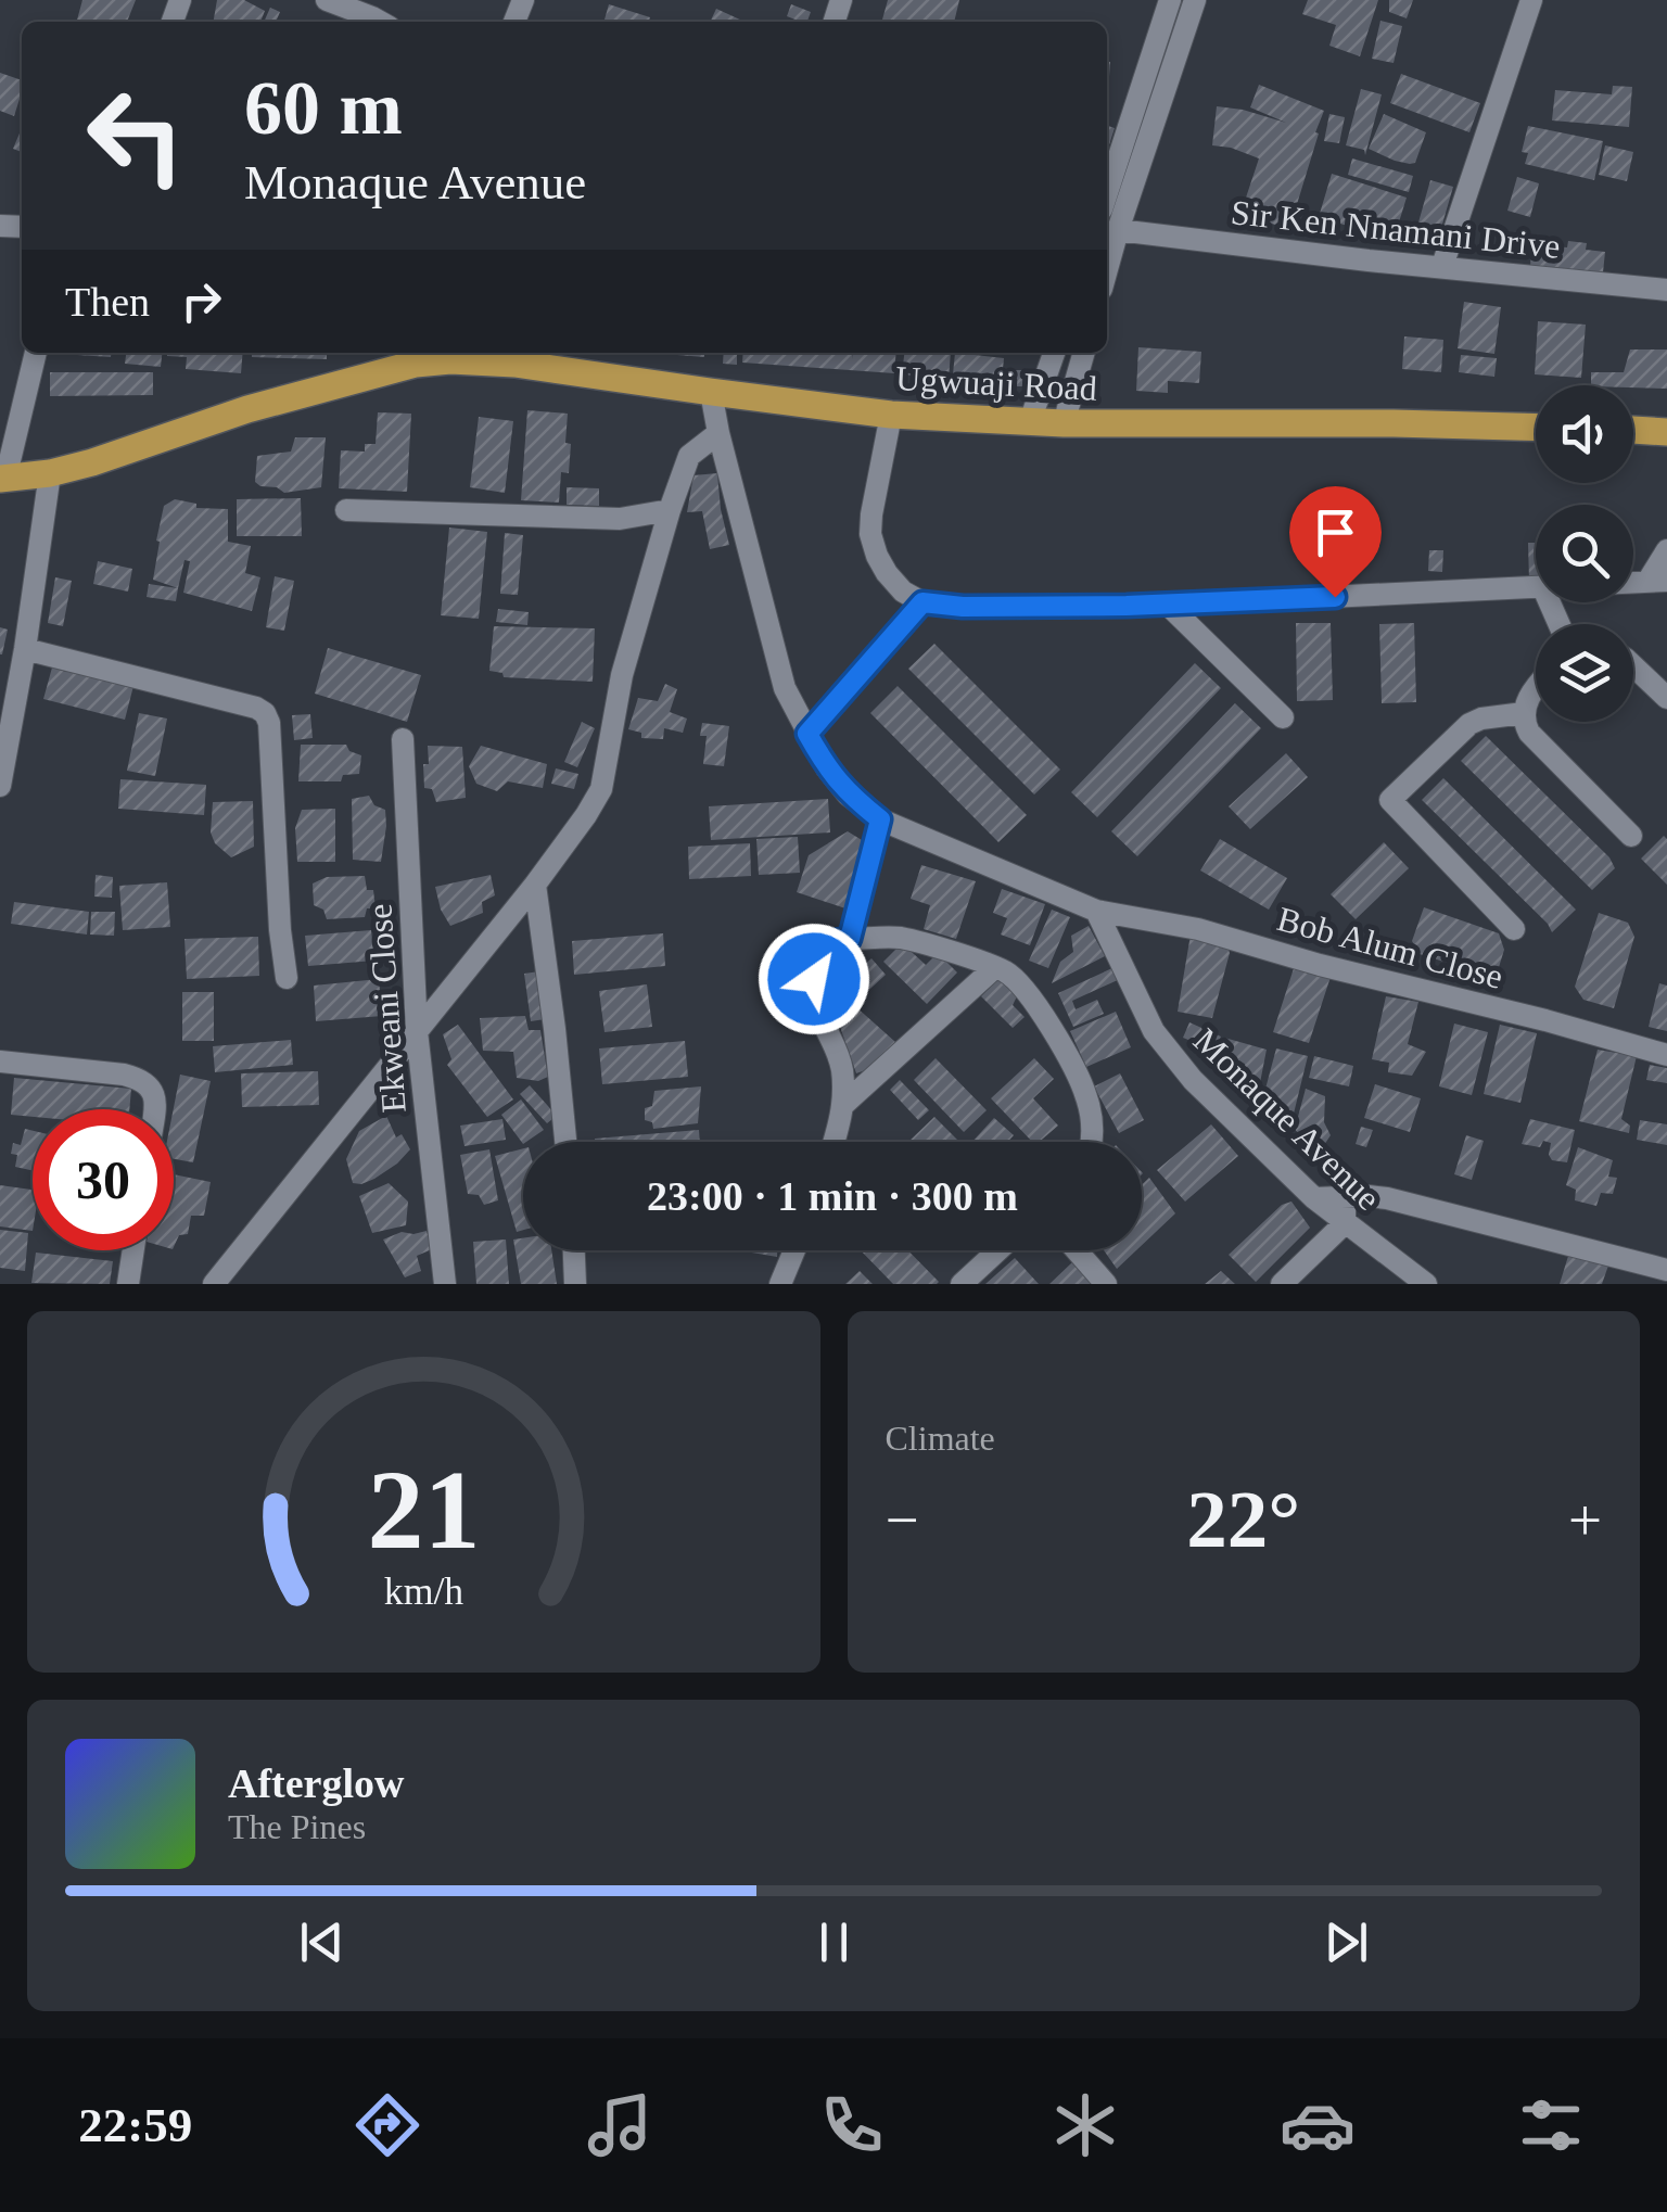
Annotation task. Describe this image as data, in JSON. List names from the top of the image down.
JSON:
{
  "streets": {
    "main road": ["Ugwuaji Road"],
    "street": [
      "Sir Ken Nnamani Drive",
      "Bob Alum Close",
      "Ekweani Close",
      "Monaque Avenue"
    ]
  },
  "crossings": [
    ["Bob Alum Close", "Monaque Avenue"]
  ],
  "page": {
    "turn": ["60 m", "Monaque Avenue"],
    "then": "Then",
    "limit": "30",
    "trip": "23:00 · 1 min · 300 m",
    "tile": "Climate",
    "heat": ["−", "22°", "+"],
    "song": ["Afterglow", "The Pines"],
    "tabs": "22:59",
    "gauge": ["21", "km/h"]
  }
}
